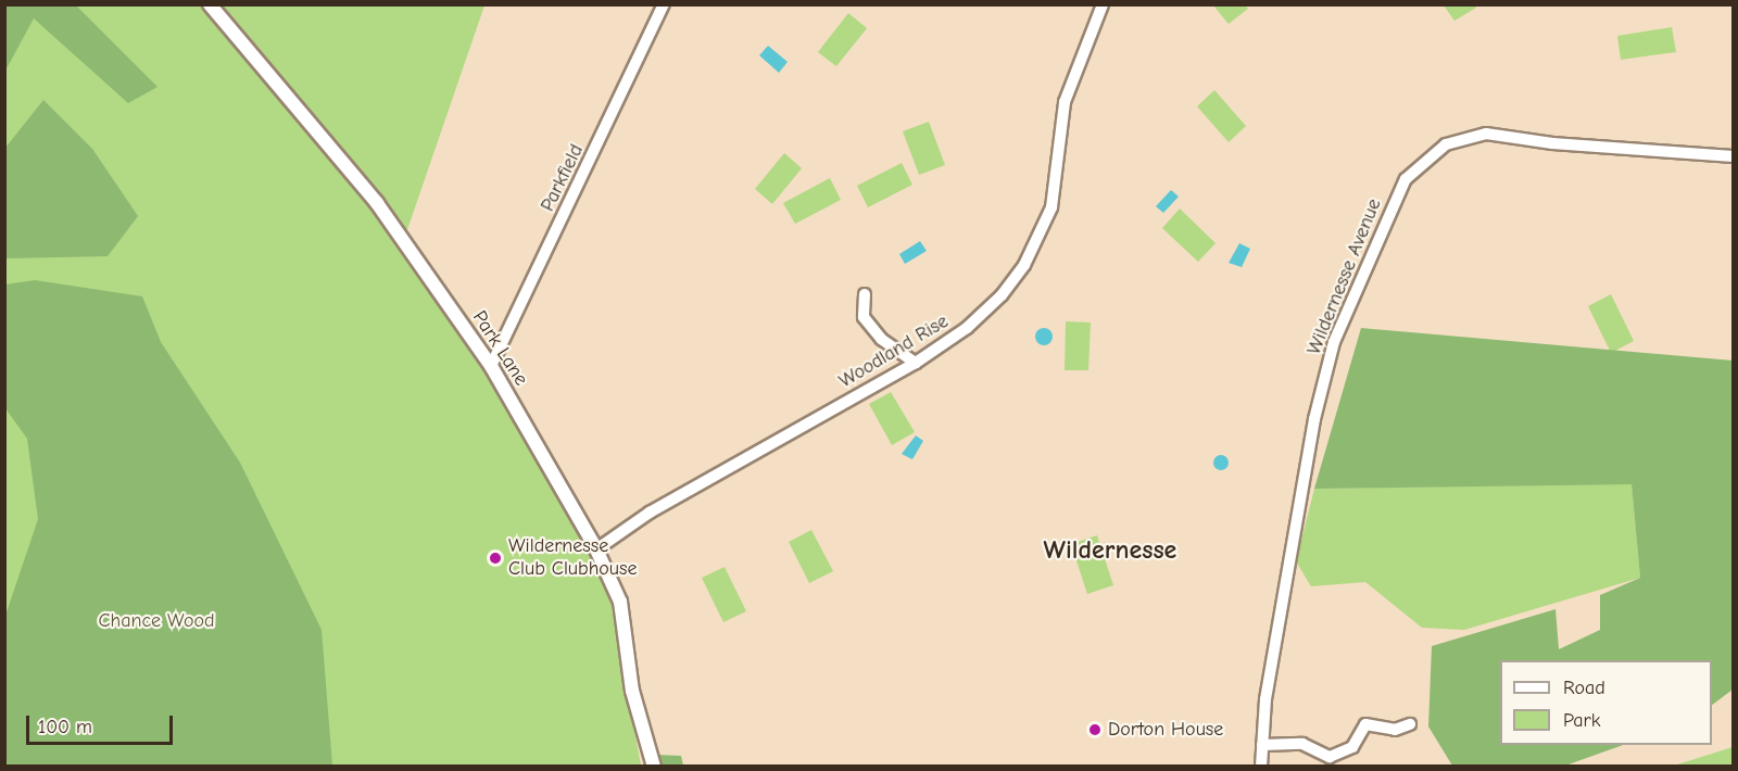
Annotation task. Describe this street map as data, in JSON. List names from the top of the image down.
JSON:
{
  "streets": {
    "street": [
      "Parkfield",
      "Wildernesse Avenue",
      "Park Lane",
      "Woodland Rise"
    ]
  },
  "crossings": [
    ["Parkfield", "Park Lane"],
    ["Park Lane", "Woodland Rise"]
  ],
  "districts": ["Wildernesse"],
  "parks": ["Chance Wood"],
  "places": ["Wildernesse Club Clubhouse", "Dorton House"],
  "legend": ["Road", "Park"],
  "scale_bar": "100 m"
}
